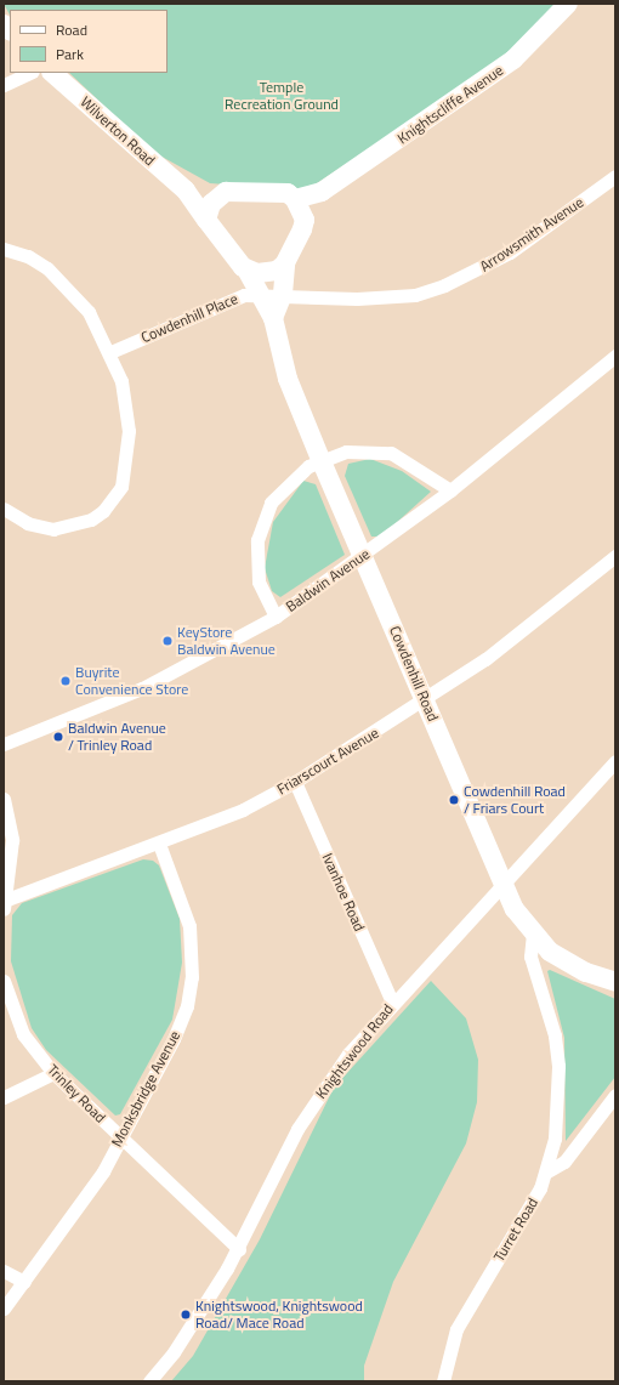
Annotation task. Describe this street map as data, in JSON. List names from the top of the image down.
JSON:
{
  "streets": {
    "street": [
      "Knightscliffe Avenue",
      "Wilverton Road",
      "Arrowsmith Avenue",
      "Cowdenhill Place",
      "Baldwin Avenue",
      "Cowdenhill Road",
      "Friarscourt Avenue",
      "Ivanhoe Road",
      "Knightswood Road",
      "Monksbridge Avenue",
      "Trinley Road",
      "Turret Road"
    ]
  },
  "crossings": [
    ["Knightscliffe Avenue", "Wilverton Road"],
    ["Knightscliffe Avenue", "Cowdenhill Road"],
    ["Wilverton Road", "Cowdenhill Road"],
    ["Arrowsmith Avenue", "Cowdenhill Place"],
    ["Arrowsmith Avenue", "Cowdenhill Road"],
    ["Cowdenhill Place", "Cowdenhill Road"],
    ["Baldwin Avenue", "Cowdenhill Road"],
    ["Cowdenhill Road", "Friarscourt Avenue"],
    ["Cowdenhill Road", "Knightswood Road"],
    ["Friarscourt Avenue", "Ivanhoe Road"],
    ["Friarscourt Avenue", "Monksbridge Avenue"],
    ["Ivanhoe Road", "Knightswood Road"],
    ["Knightswood Road", "Trinley Road"],
    ["Monksbridge Avenue", "Trinley Road"]
  ],
  "parks": ["Temple Recreation Ground"],
  "places": [
    "KeyStore Baldwin Avenue",
    "Buyrite Convenience Store",
    "Baldwin Avenue / Trinley Road",
    "Cowdenhill Road / Friars Court",
    "Knightswood, Knightswood Road/ Mace Road"
  ],
  "legend": ["Road", "Park"]
}
